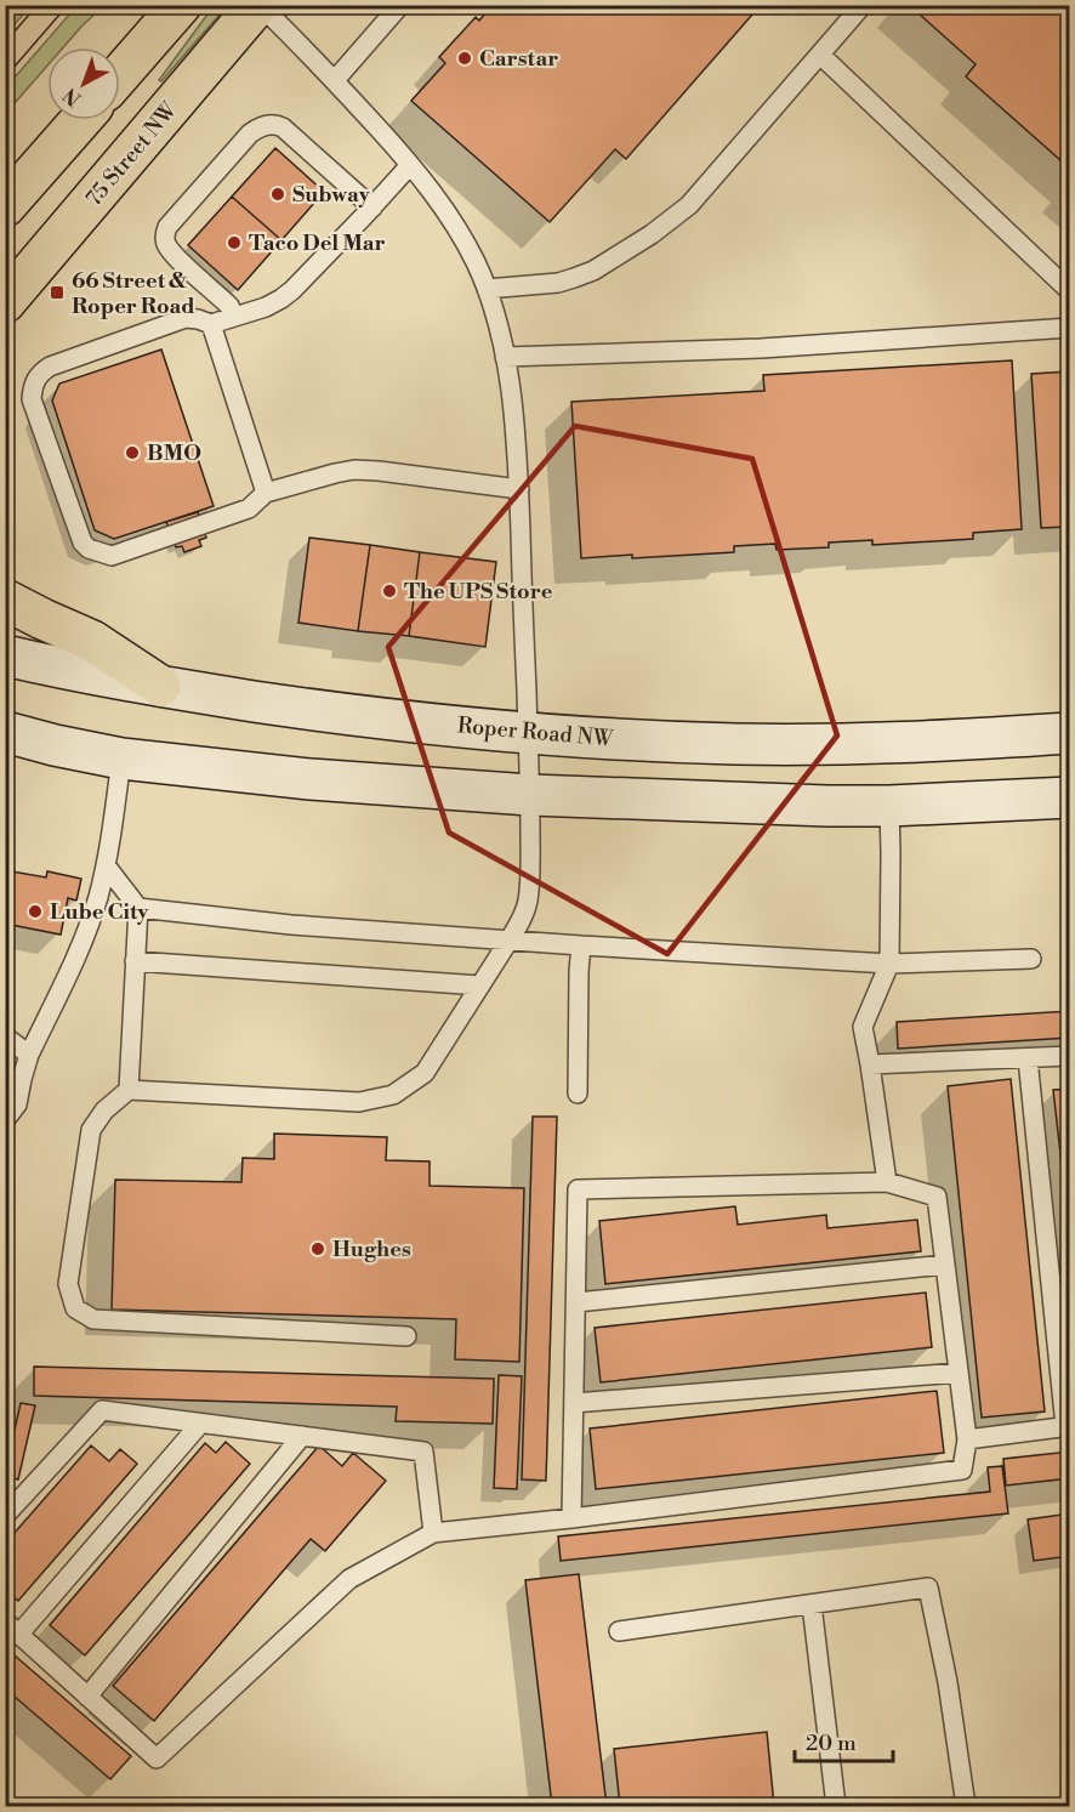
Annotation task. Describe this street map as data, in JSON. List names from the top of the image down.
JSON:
{
  "streets": {
    "main road": ["75 Street NW", "Roper Road NW"]
  },
  "places": {
    "other": [
      "Carstar",
      "Subway",
      "Taco Del Mar",
      "BMO",
      "The UPS Store",
      "Lube City",
      "Hughes"
    ],
    "transit": ["66 Street & Roper Road"]
  },
  "scale_bar": "20 m",
  "north": "bottom left"
}
